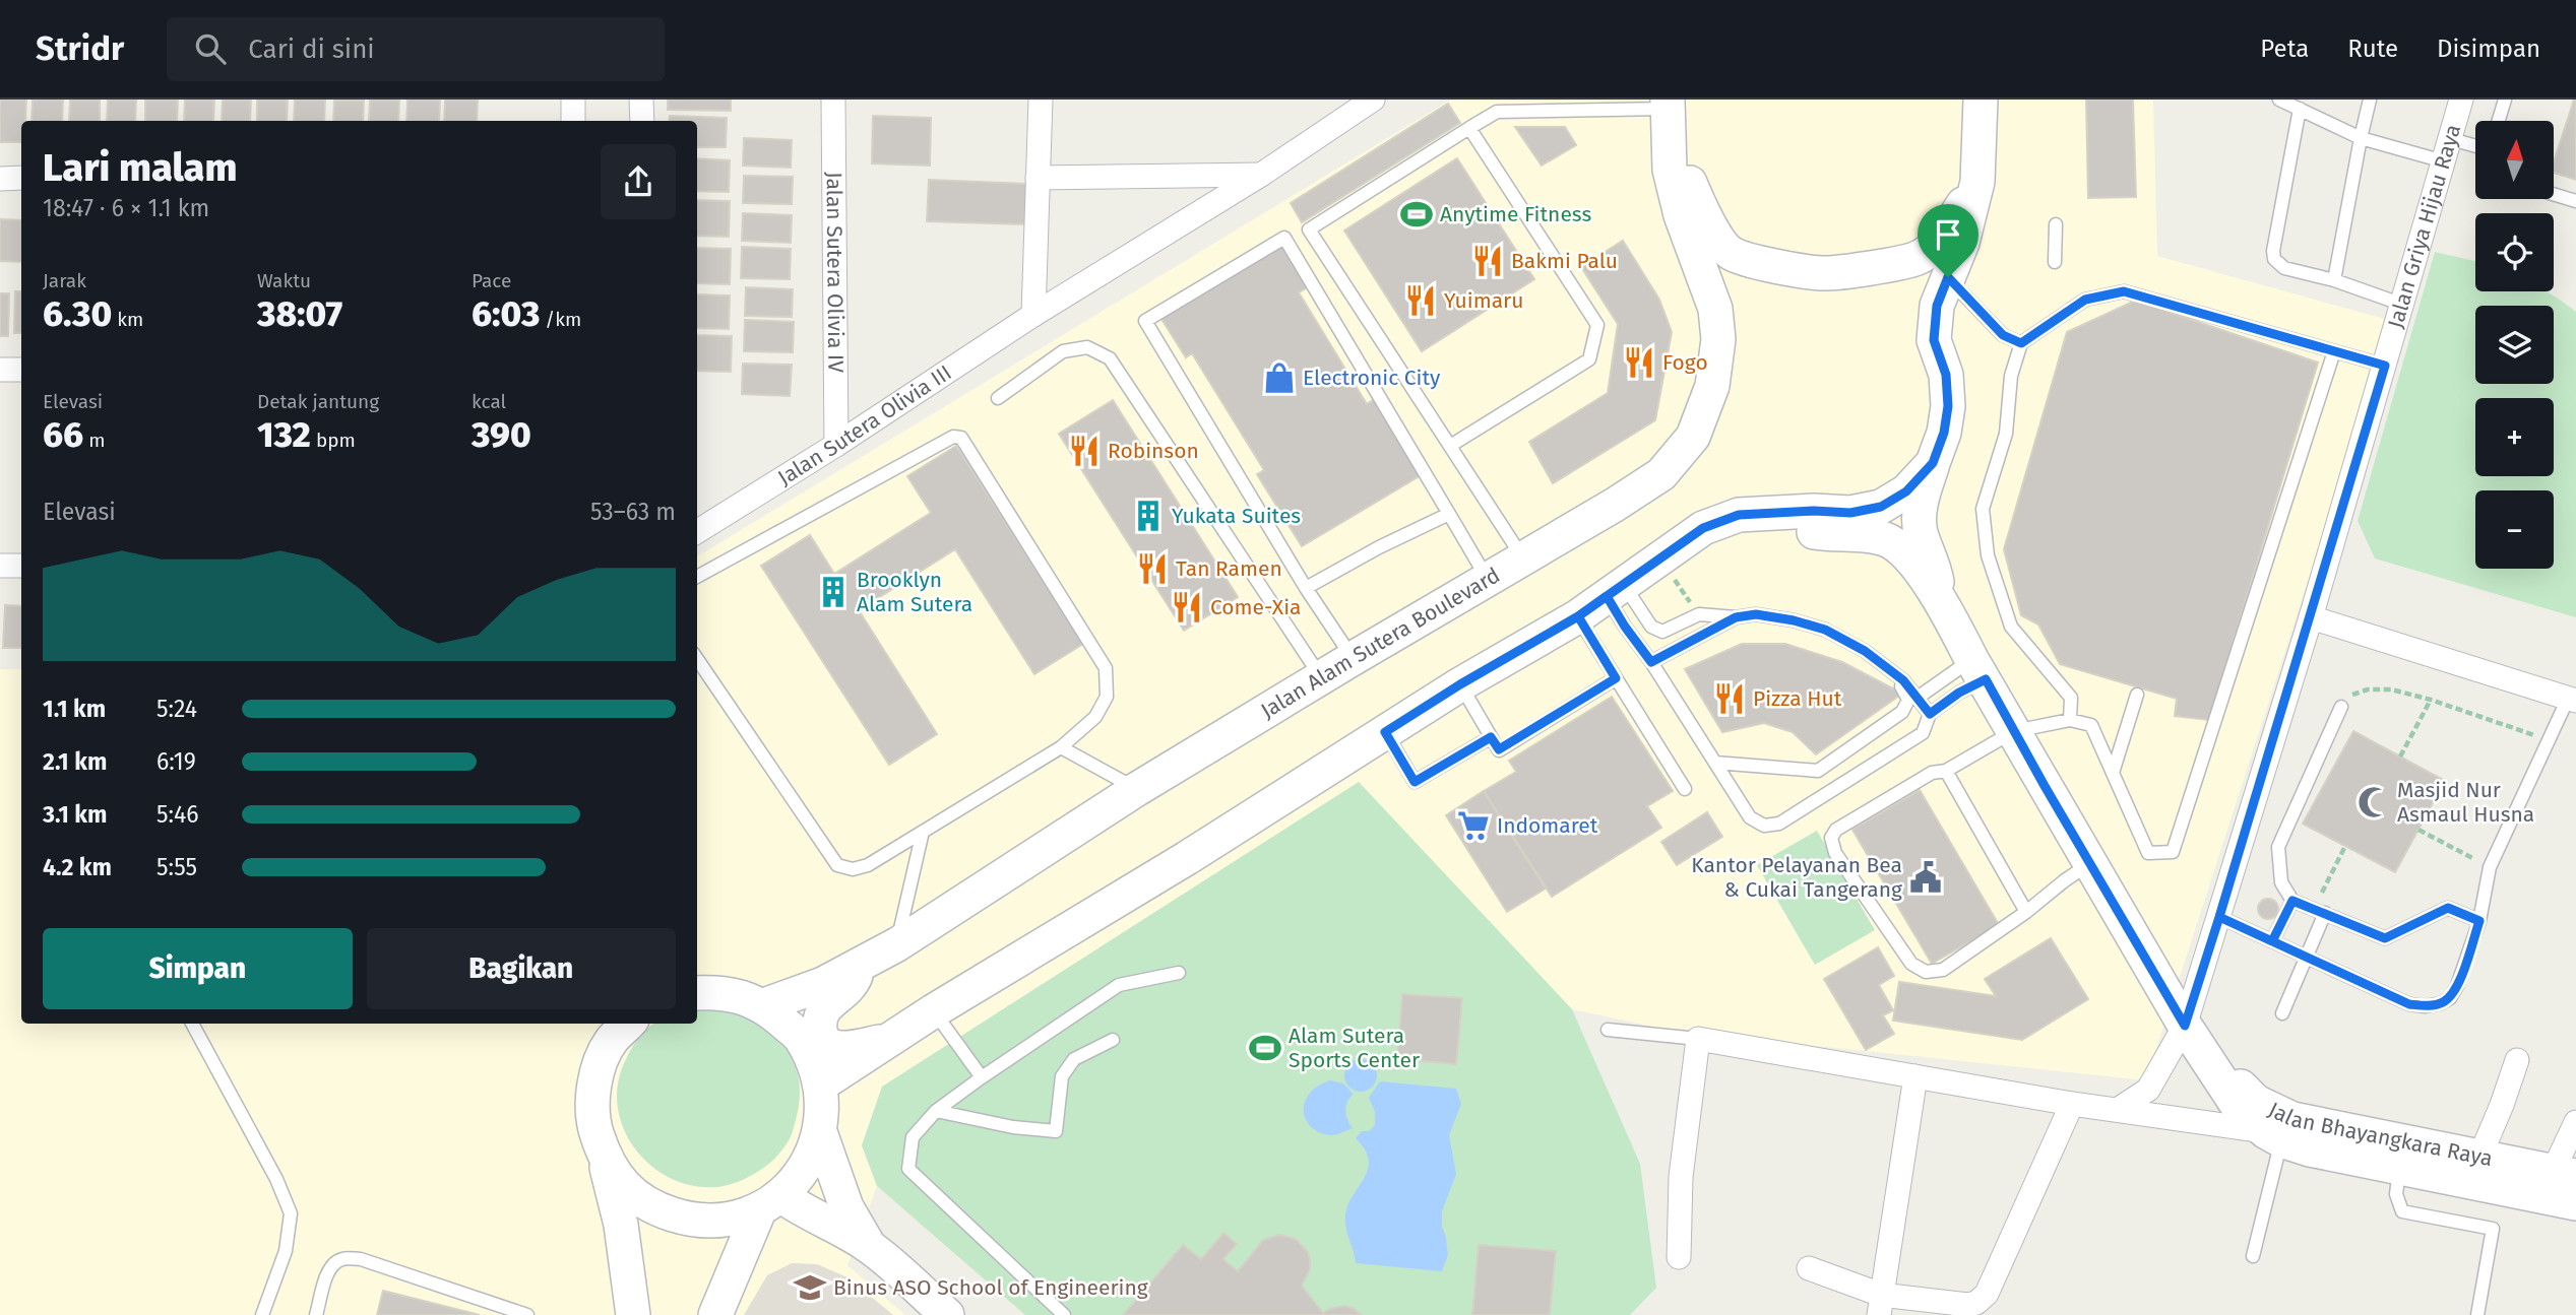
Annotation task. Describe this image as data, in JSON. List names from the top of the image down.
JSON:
{
  "streets": {
    "main road": ["Jalan Alam Sutera Boulevard", "Jalan Bhayangkara Raya"],
    "street": ["Jalan Griya Hijau Raya", "Jalan Sutera Olivia IV", "Jalan Sutera Olivia III"]
  },
  "crossings": [
    ["Jalan Sutera Olivia IV", "Jalan Sutera Olivia III"]
  ],
  "places": {
    "sports": ["Anytime Fitness", "Alam Sutera Sports Center"],
    "restaurant": [
      "Bakmi Palu",
      "Yuimaru",
      "Fogo",
      "Robinson",
      "Tan Ramen",
      "Come-Xia",
      "Pizza Hut"
    ],
    "shop": ["Electronic City"],
    "building": ["Yukata Suites", "Brooklyn Alam Sutera"],
    "mosque": ["Masjid Nur Asmaul Husna"],
    "supermarket": ["Indomaret"],
    "public building": ["Kantor Pelayanan Bea & Cukai Tangerang"],
    "school or university": ["Binus ASO School of Engineering"]
  },
  "north": "top",
  "page": {
    "header": "Stridr",
    "search": "Cari di sini",
    "nav": ["Peta", "Rute", "Disimpan"],
    "map_buttons": ["+", "−"],
    "heading": ["Lari malam", "18:47 · 6 × 1.1 km"],
    "stats": [
      ["Jarak", "6.30 km"],
      ["Waktu", "38:07"],
      ["Pace", "6:03 /km"],
      ["Elevasi", "66 m"],
      ["Detak jantung", "132 bpm"],
      ["kcal", "390"]
    ],
    "chart": ["Elevasi", "53–63 m"],
    "list": [
      {
        "name": "1.1 km",
        "note": "5:24"
      },
      {
        "name": "2.1 km",
        "note": "6:19"
      },
      {
        "name": "3.1 km",
        "note": "5:46"
      },
      {
        "name": "4.2 km",
        "note": "5:55"
      }
    ],
    "buttons": ["Simpan", "Bagikan"]
  }
}
